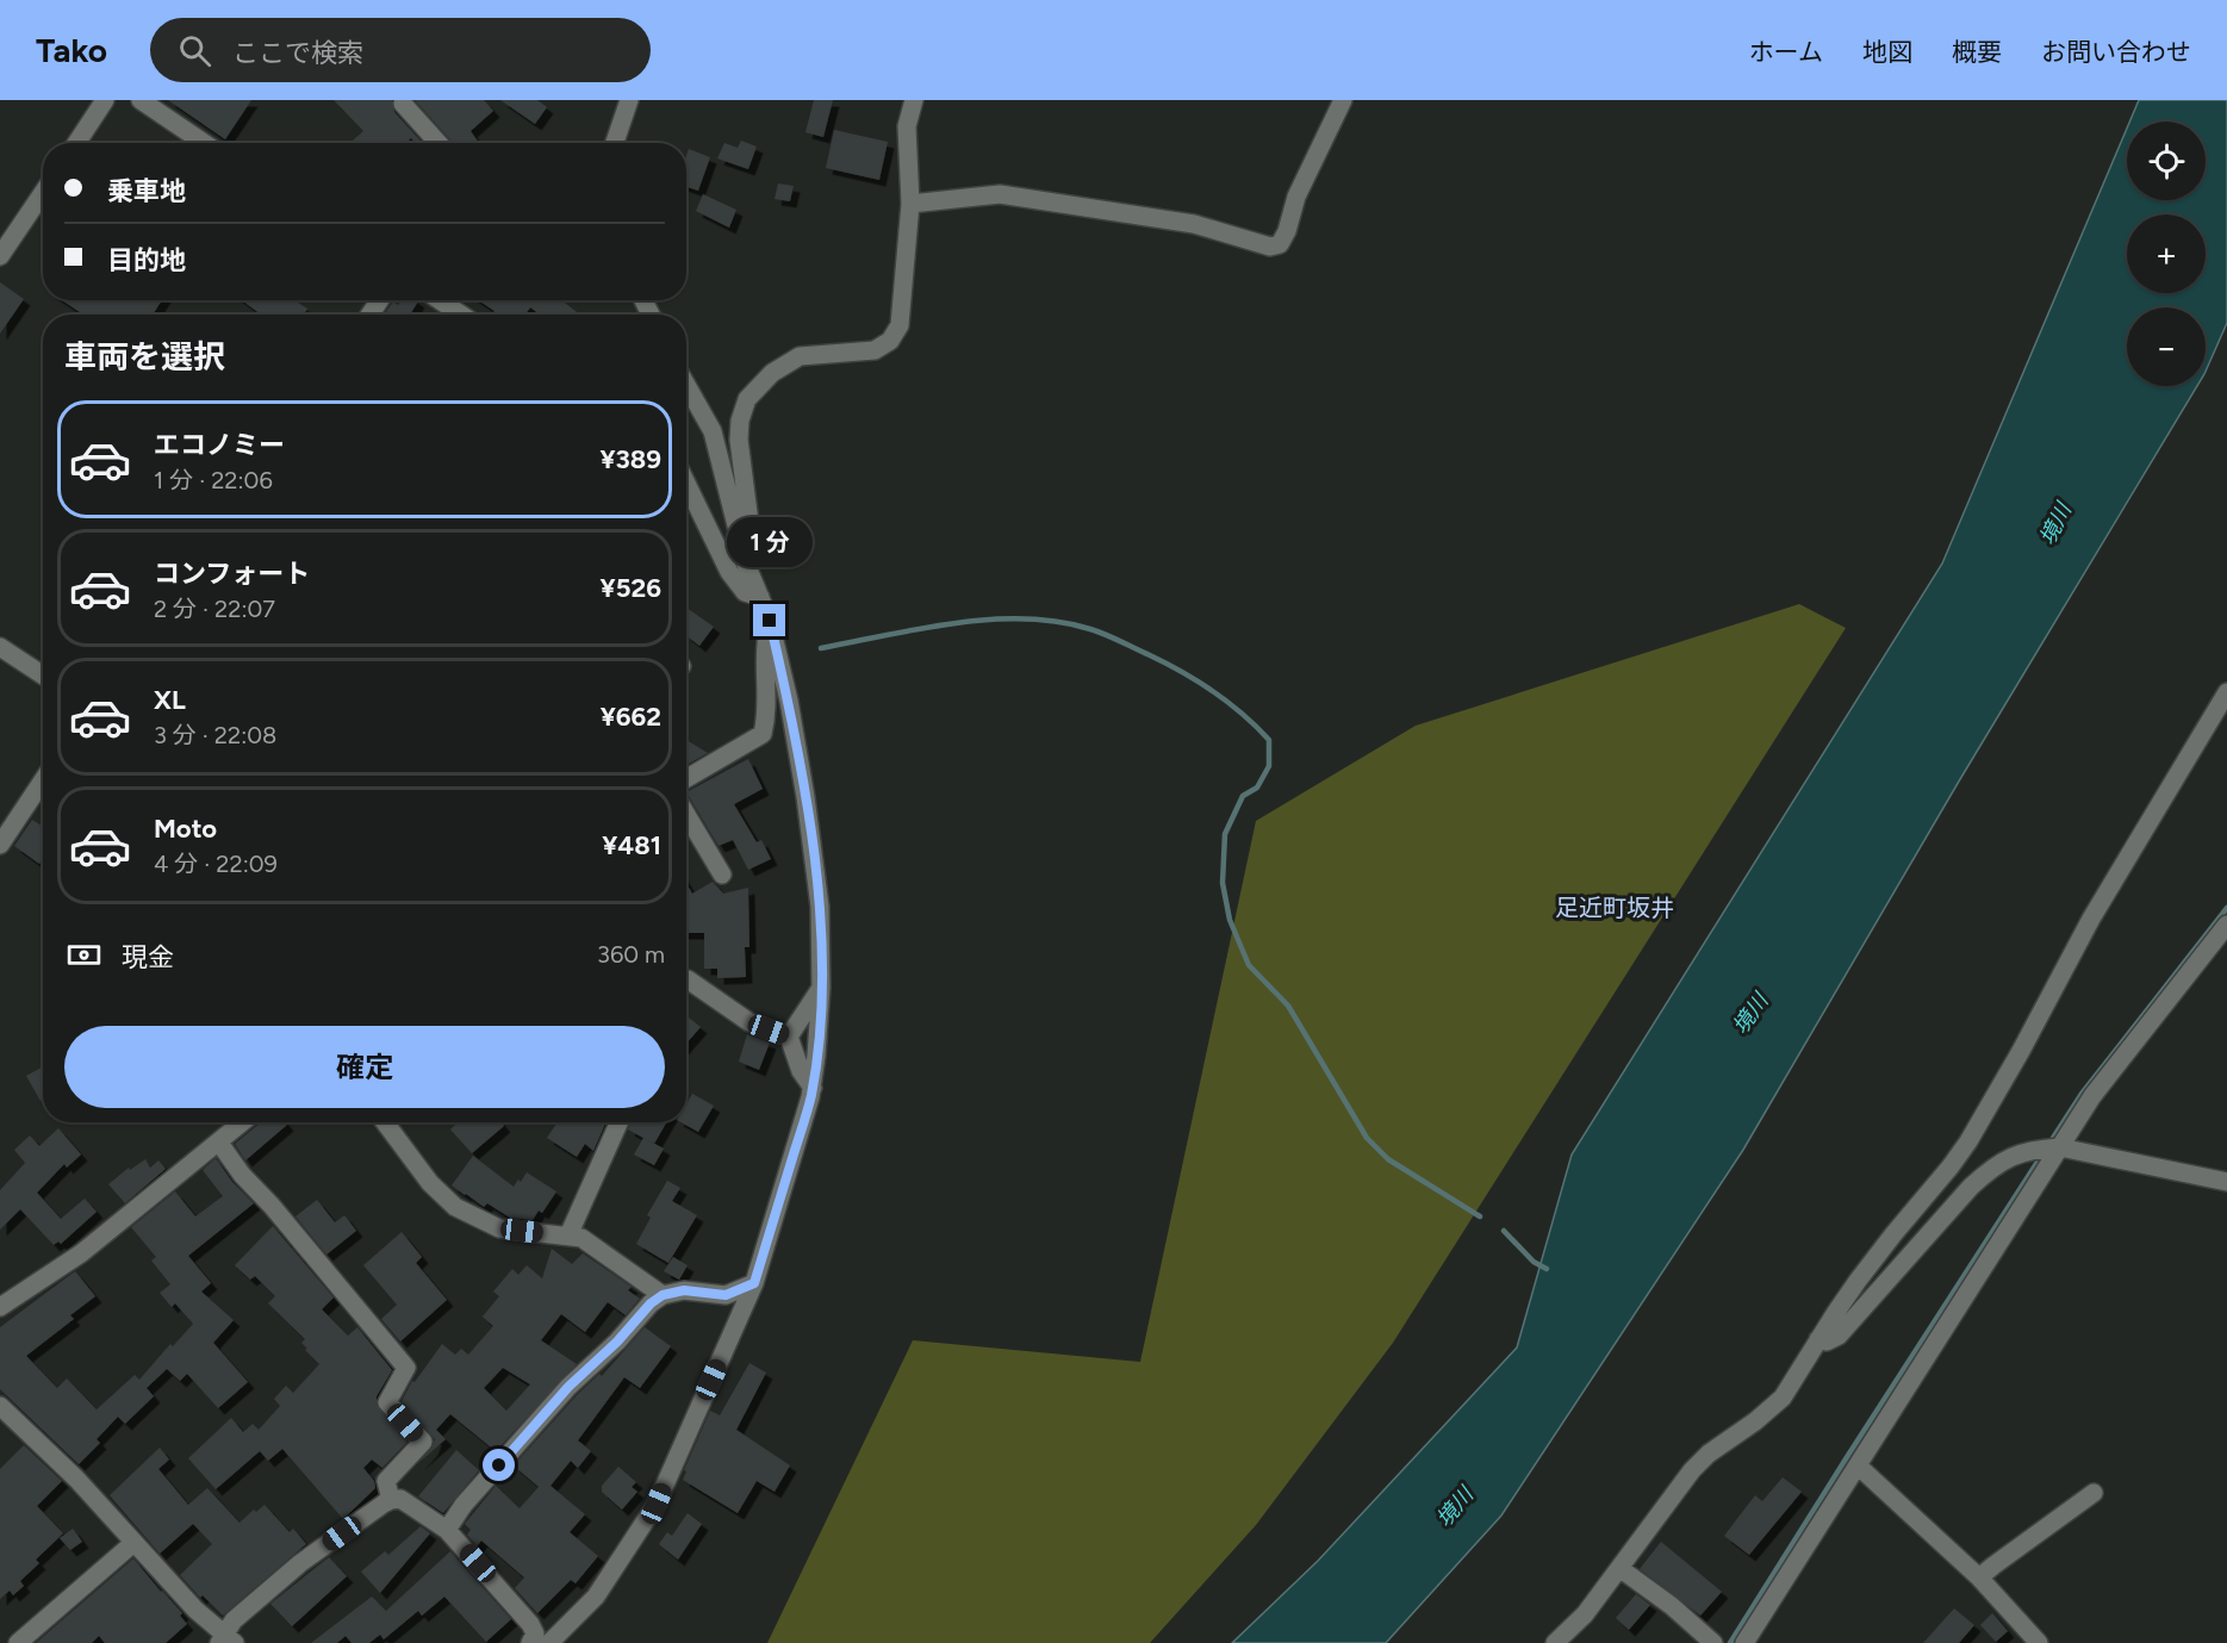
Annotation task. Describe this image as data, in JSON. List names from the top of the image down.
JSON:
{
  "districts": ["足近町坂井"],
  "water": ["境川"],
  "page": {
    "header": "Tako",
    "search": "ここで検索",
    "nav": [
      "ホーム",
      "地図",
      "概要",
      "お問い合わせ"
    ],
    "map_buttons": ["+", "−"],
    "banner": ["乗車地", "目的地"],
    "heading": "車両を選択",
    "list": [
      {
        "name": "エコノミー",
        "note": "1 分 · 22:06",
        "value": "¥389"
      },
      {
        "name": "コンフォート",
        "note": "2 分 · 22:07",
        "value": "¥526"
      },
      {
        "name": "XL",
        "note": "3 分 · 22:08",
        "value": "¥662"
      },
      {
        "name": "Moto",
        "note": "4 分 · 22:09",
        "value": "¥481"
      }
    ],
    "bubble": "1 分",
    "pay": ["現金", "360 m"],
    "buttons": "確定"
  }
}
